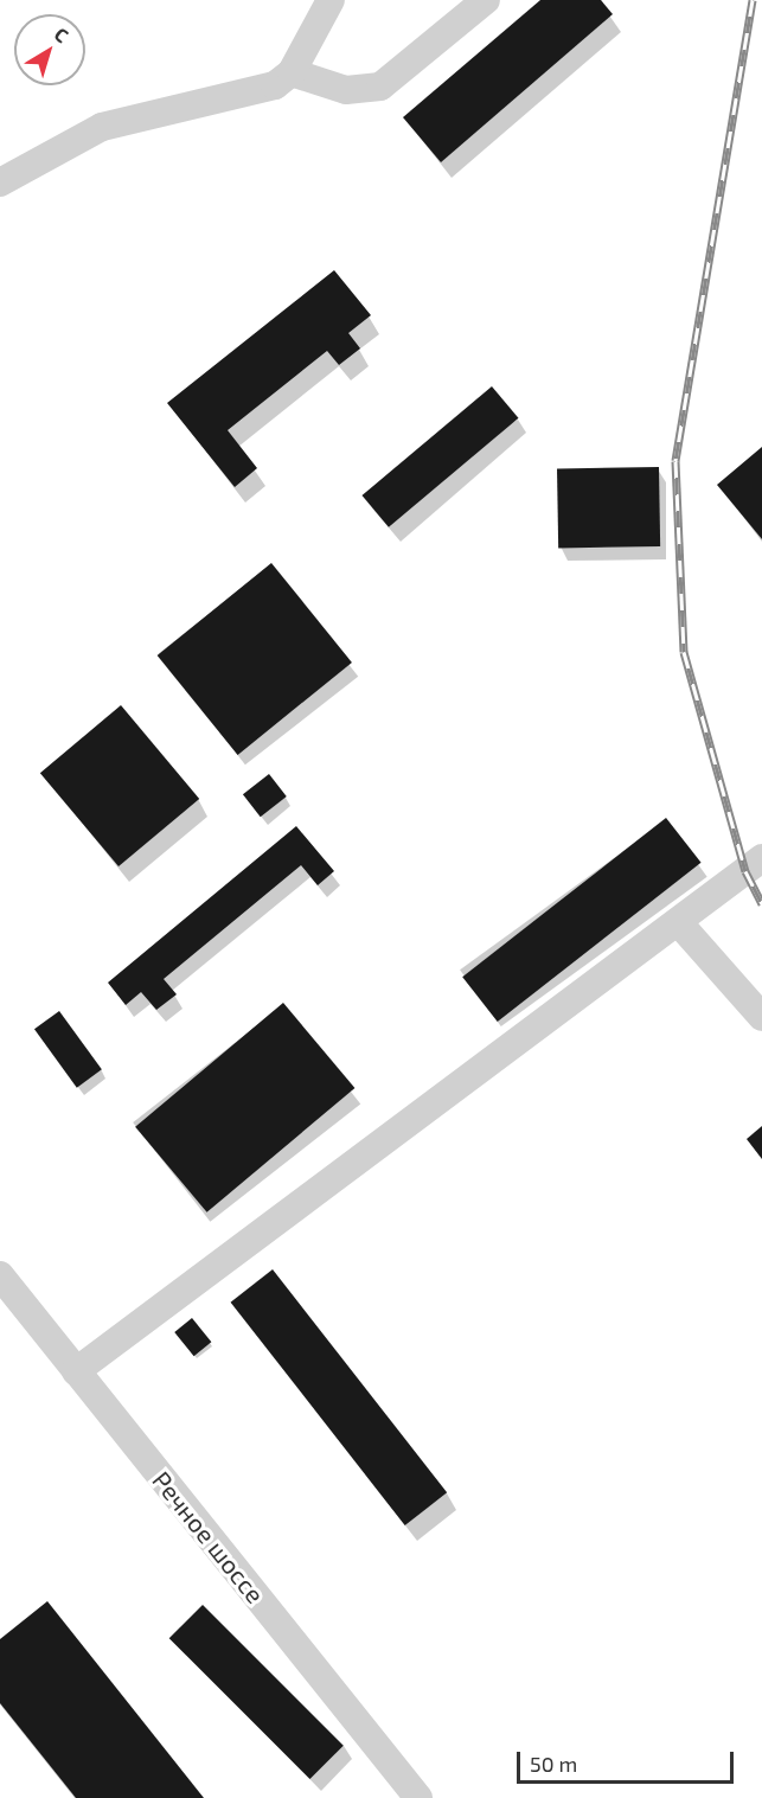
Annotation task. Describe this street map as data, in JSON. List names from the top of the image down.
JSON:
{
  "streets": {
    "street": ["Речное шоссе"]
  },
  "scale_bar": "50 m",
  "north": "top right"
}
